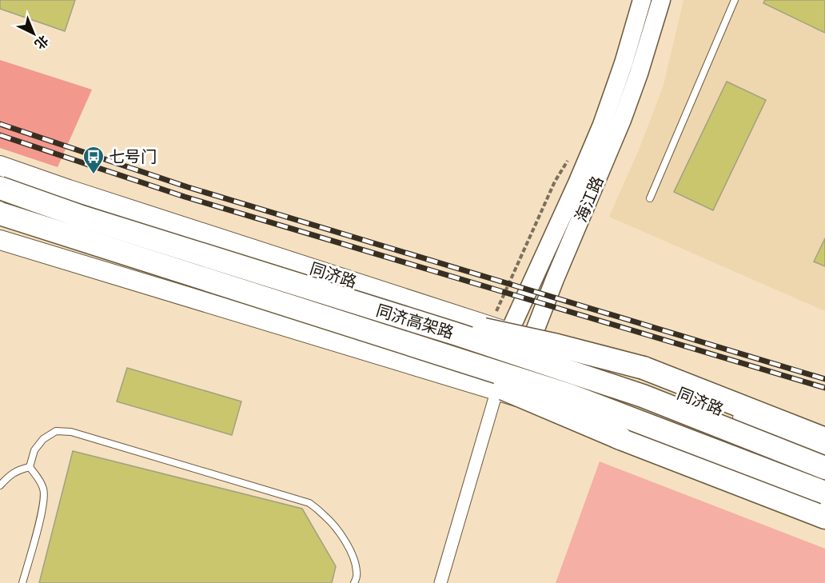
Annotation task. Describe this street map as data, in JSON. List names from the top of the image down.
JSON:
{
  "streets": {
    "highway": ["同济高架路"],
    "main road": ["同济路"],
    "street": ["海江路"]
  },
  "crossings": [
    ["海江路", "同济路"]
  ],
  "places": {
    "bus stop": ["七号门"]
  },
  "north": "bottom right"
}
